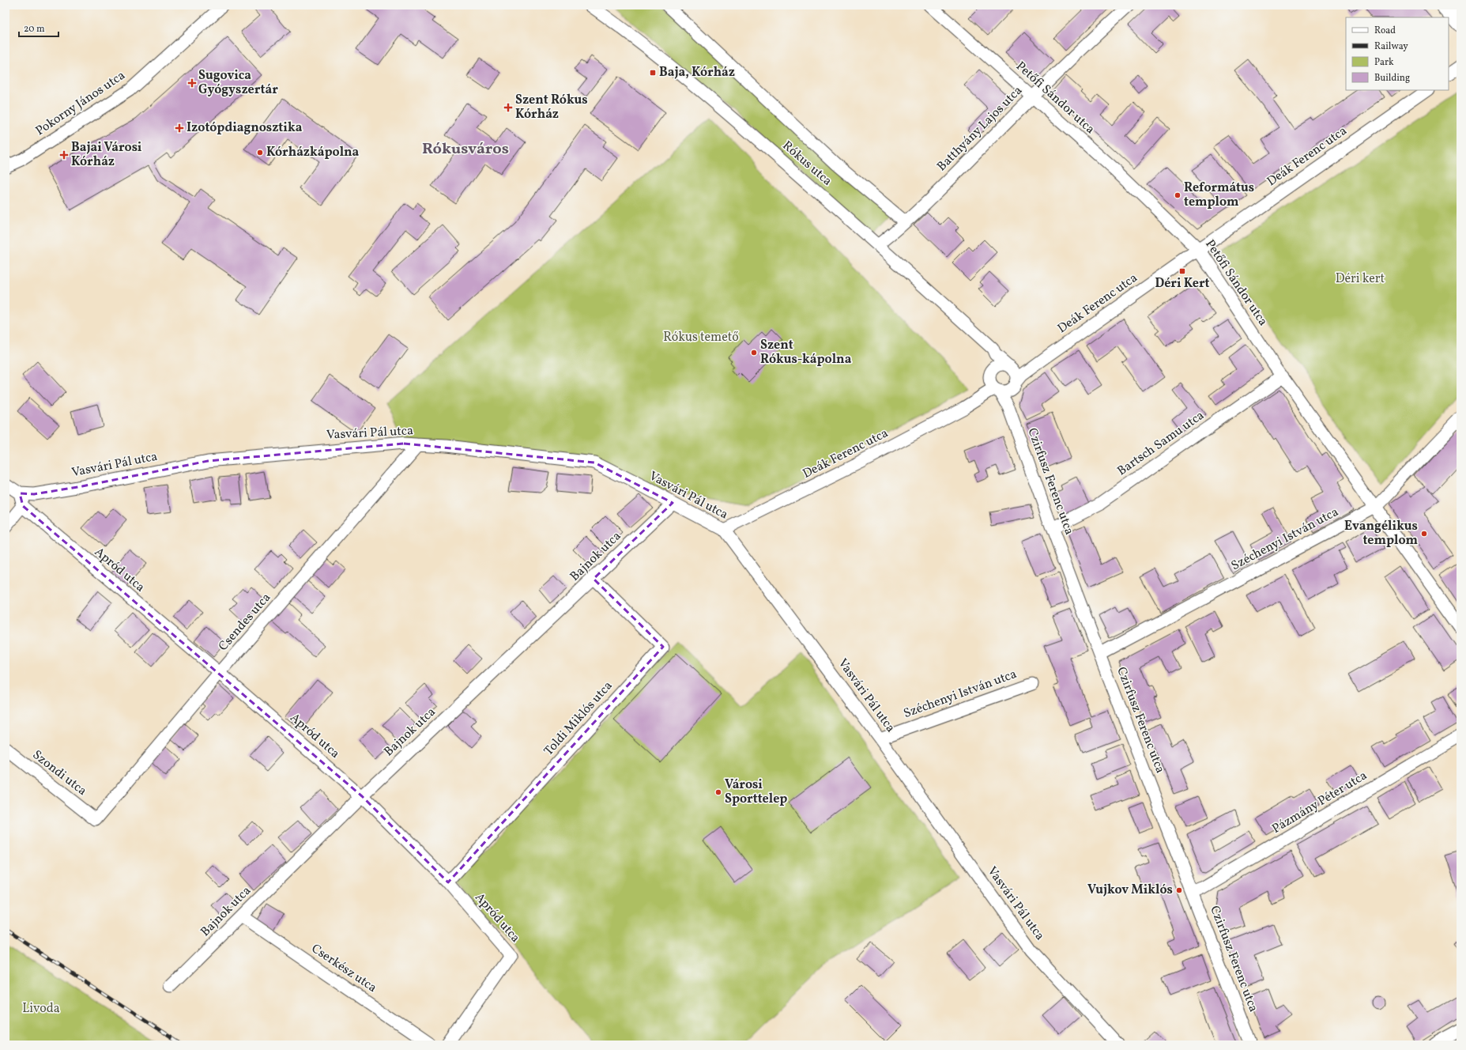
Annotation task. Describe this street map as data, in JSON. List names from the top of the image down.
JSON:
{
  "streets": {
    "street": [
      "Petőfi Sándor utca",
      "Pokorny János utca",
      "Batthyány Lajos utca",
      "Deák Ferenc utca",
      "Rókus utca",
      "Vasvári Pál utca",
      "Bartsch Samu utca",
      "Czirfusz Ferenc utca",
      "Széchenyi István utca",
      "Bajnok utca",
      "Apród utca",
      "Csendes utca",
      "Toldi Miklós utca",
      "Szondi utca",
      "Pázmány Péter utca",
      "Cserkész utca"
    ]
  },
  "crossings": [
    ["Petőfi Sándor utca", "Batthyány Lajos utca"],
    ["Petőfi Sándor utca", "Deák Ferenc utca"],
    ["Petőfi Sándor utca", "Bartsch Samu utca"],
    ["Petőfi Sándor utca", "Széchenyi István utca"],
    ["Batthyány Lajos utca", "Rókus utca"],
    ["Deák Ferenc utca", "Rókus utca"],
    ["Deák Ferenc utca", "Vasvári Pál utca"],
    ["Deák Ferenc utca", "Czirfusz Ferenc utca"],
    ["Rókus utca", "Czirfusz Ferenc utca"],
    ["Vasvári Pál utca", "Széchenyi István utca"],
    ["Vasvári Pál utca", "Bajnok utca"],
    ["Vasvári Pál utca", "Csendes utca"],
    ["Bartsch Samu utca", "Czirfusz Ferenc utca"],
    ["Czirfusz Ferenc utca", "Széchenyi István utca"],
    ["Czirfusz Ferenc utca", "Pázmány Péter utca"],
    ["Bajnok utca", "Apród utca"],
    ["Bajnok utca", "Toldi Miklós utca"],
    ["Bajnok utca", "Cserkész utca"],
    ["Apród utca", "Csendes utca"],
    ["Apród utca", "Toldi Miklós utca"],
    ["Csendes utca", "Szondi utca"]
  ],
  "districts": ["Rókusváros"],
  "parks": ["Déri kert", "Rókus temető", "Livoda"],
  "places": {
    "transit": ["Baja, Kórház", "Déri Kert"],
    "health": [
      "Sugovica Gyógyszertár",
      "Szent Rókus Kórház",
      "Izotópdiagnosztika",
      "Bajai Városi Kórház"
    ],
    "other": [
      "Kórházkápolna",
      "Református templom",
      "Szent Rókus-kápolna",
      "Evangélikus templom",
      "Városi Sporttelep",
      "Vujkov Miklós"
    ]
  },
  "legend": [
    "Road",
    "Railway",
    "Park",
    "Building"
  ],
  "scale_bar": "20 m"
}
